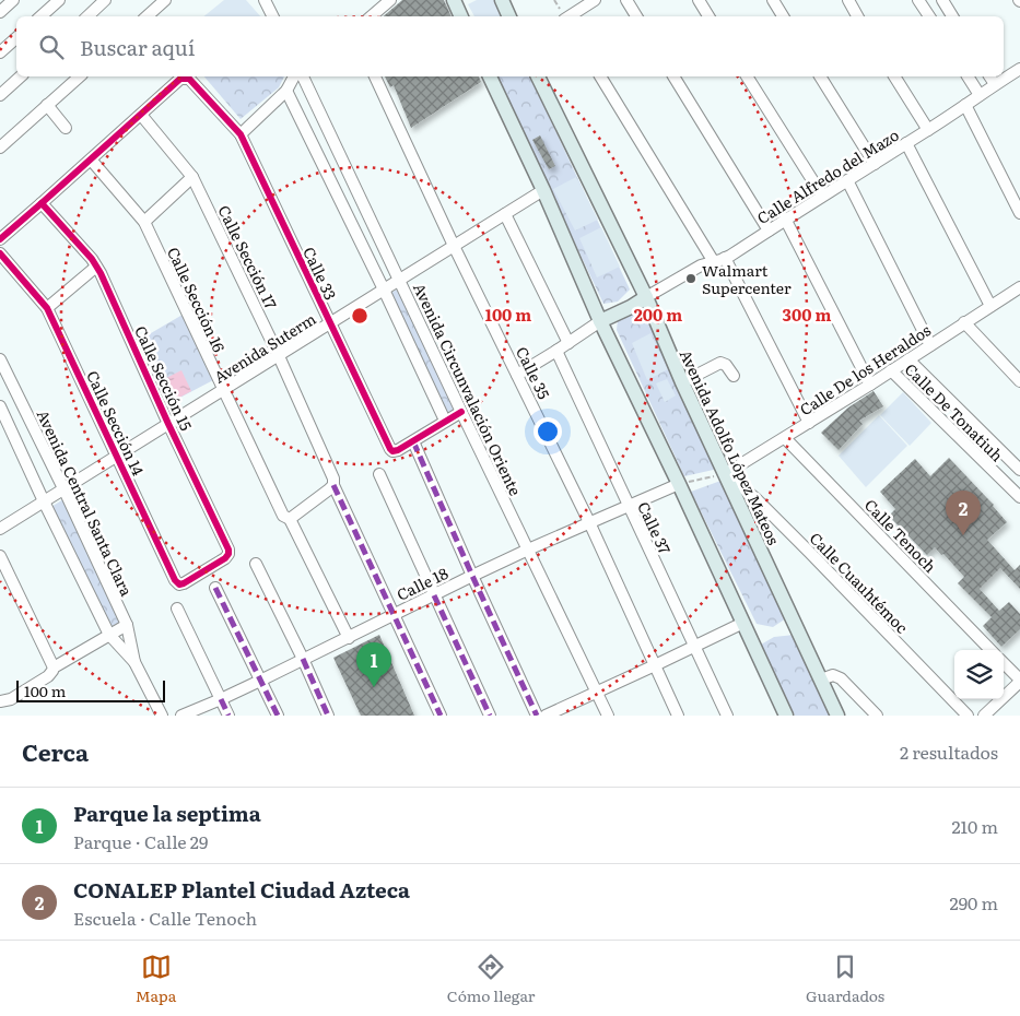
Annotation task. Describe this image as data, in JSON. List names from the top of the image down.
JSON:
{
  "streets": {
    "main road": ["Avenida Adolfo López Mateos"],
    "street": [
      "Calle Alfredo del Mazo",
      "Calle Sección 17",
      "Calle 33",
      "Calle Sección 16",
      "Avenida Suterm",
      "Calle De los Heraldos",
      "Calle 35",
      "Calle Sección 15",
      "Avenida Circunvalación Oriente",
      "Calle De Tonatiuh",
      "Calle Sección 14",
      "Avenida Central Santa Clara",
      "Calle 37",
      "Calle Tenoch",
      "Calle Cuauhtémoc",
      "Calle 18"
    ]
  },
  "crossings": [
    ["Calle Alfredo del Mazo", "Avenida Adolfo López Mateos"],
    ["Calle Sección 17", "Calle 33"],
    ["Calle Sección 17", "Avenida Suterm"],
    ["Calle Sección 17", "Calle 18"],
    ["Calle 33", "Avenida Suterm"],
    ["Calle Sección 16", "Avenida Suterm"],
    ["Calle Sección 16", "Calle 18"],
    ["Avenida Suterm", "Calle 35"],
    ["Avenida Suterm", "Calle Sección 15"],
    ["Avenida Suterm", "Avenida Circunvalación Oriente"],
    ["Avenida Suterm", "Calle Sección 14"],
    ["Avenida Suterm", "Avenida Central Santa Clara"],
    ["Calle De los Heraldos", "Calle De Tonatiuh"],
    ["Calle De los Heraldos", "Avenida Adolfo López Mateos"],
    ["Calle De los Heraldos", "Calle Tenoch"],
    ["Calle De los Heraldos", "Calle Cuauhtémoc"],
    ["Calle 35", "Calle 18"],
    ["Calle Sección 15", "Calle Sección 14"],
    ["Avenida Circunvalación Oriente", "Calle 18"],
    ["Avenida Adolfo López Mateos", "Calle Cuauhtémoc"],
    ["Calle 37", "Calle 18"]
  ],
  "places": ["Walmart Supercenter"],
  "scale_bar": "100 m",
  "page": {
    "search": "Buscar aquí",
    "pins": ["2", "1"],
    "scale": "100 m",
    "heading": ["Cerca", "2 resultados"],
    "list": [
      {
        "mark": "1",
        "name": "Parque la septima",
        "note": "Parque · Calle 29",
        "value": "210 m"
      },
      {
        "mark": "2",
        "name": "CONALEP Plantel Ciudad Azteca",
        "note": "Escuela · Calle Tenoch",
        "value": "290 m"
      }
    ],
    "nav": ["Mapa", "Cómo llegar", "Guardados"]
  },
  "rings": ["100 m", "200 m", "300 m"]
}
